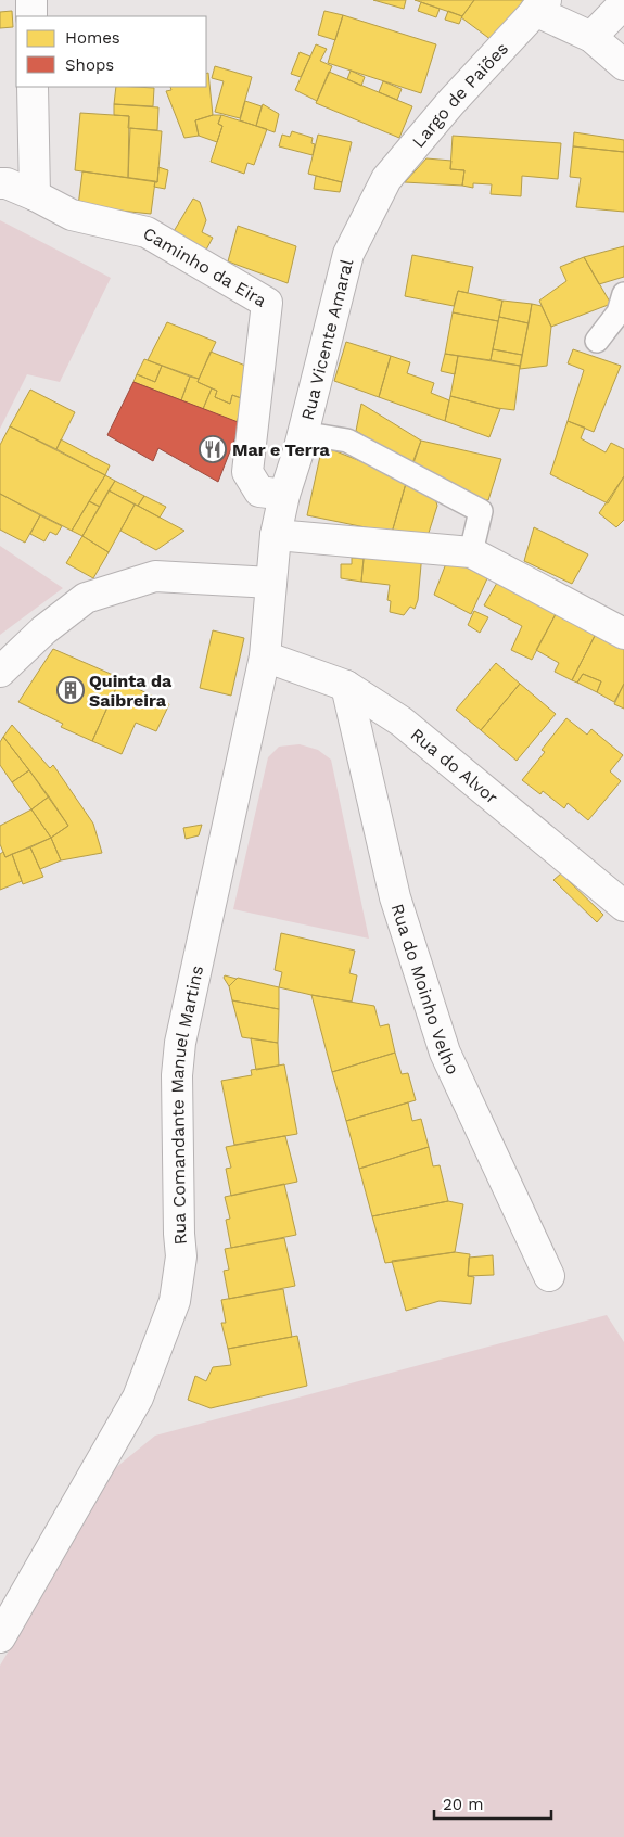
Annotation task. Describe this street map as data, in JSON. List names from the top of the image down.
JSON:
{
  "streets": {
    "street": [
      "Largo de Paiões",
      "Caminho da Eira",
      "Rua Vicente Amaral",
      "Rua do Alvor",
      "Rua do Moinho Velho",
      "Rua Comandante Manuel Martins"
    ]
  },
  "crossings": [
    ["Largo de Paiões", "Rua Vicente Amaral"],
    ["Caminho da Eira", "Rua Vicente Amaral"],
    ["Rua Vicente Amaral", "Rua Comandante Manuel Martins"],
    ["Rua do Alvor", "Rua do Moinho Velho"],
    ["Rua do Alvor", "Rua Comandante Manuel Martins"]
  ],
  "places": {
    "restaurant": ["Mar e Terra"],
    "building": ["Quinta da Saibreira"]
  },
  "legend": ["Homes", "Shops"],
  "scale_bar": "20 m"
}
